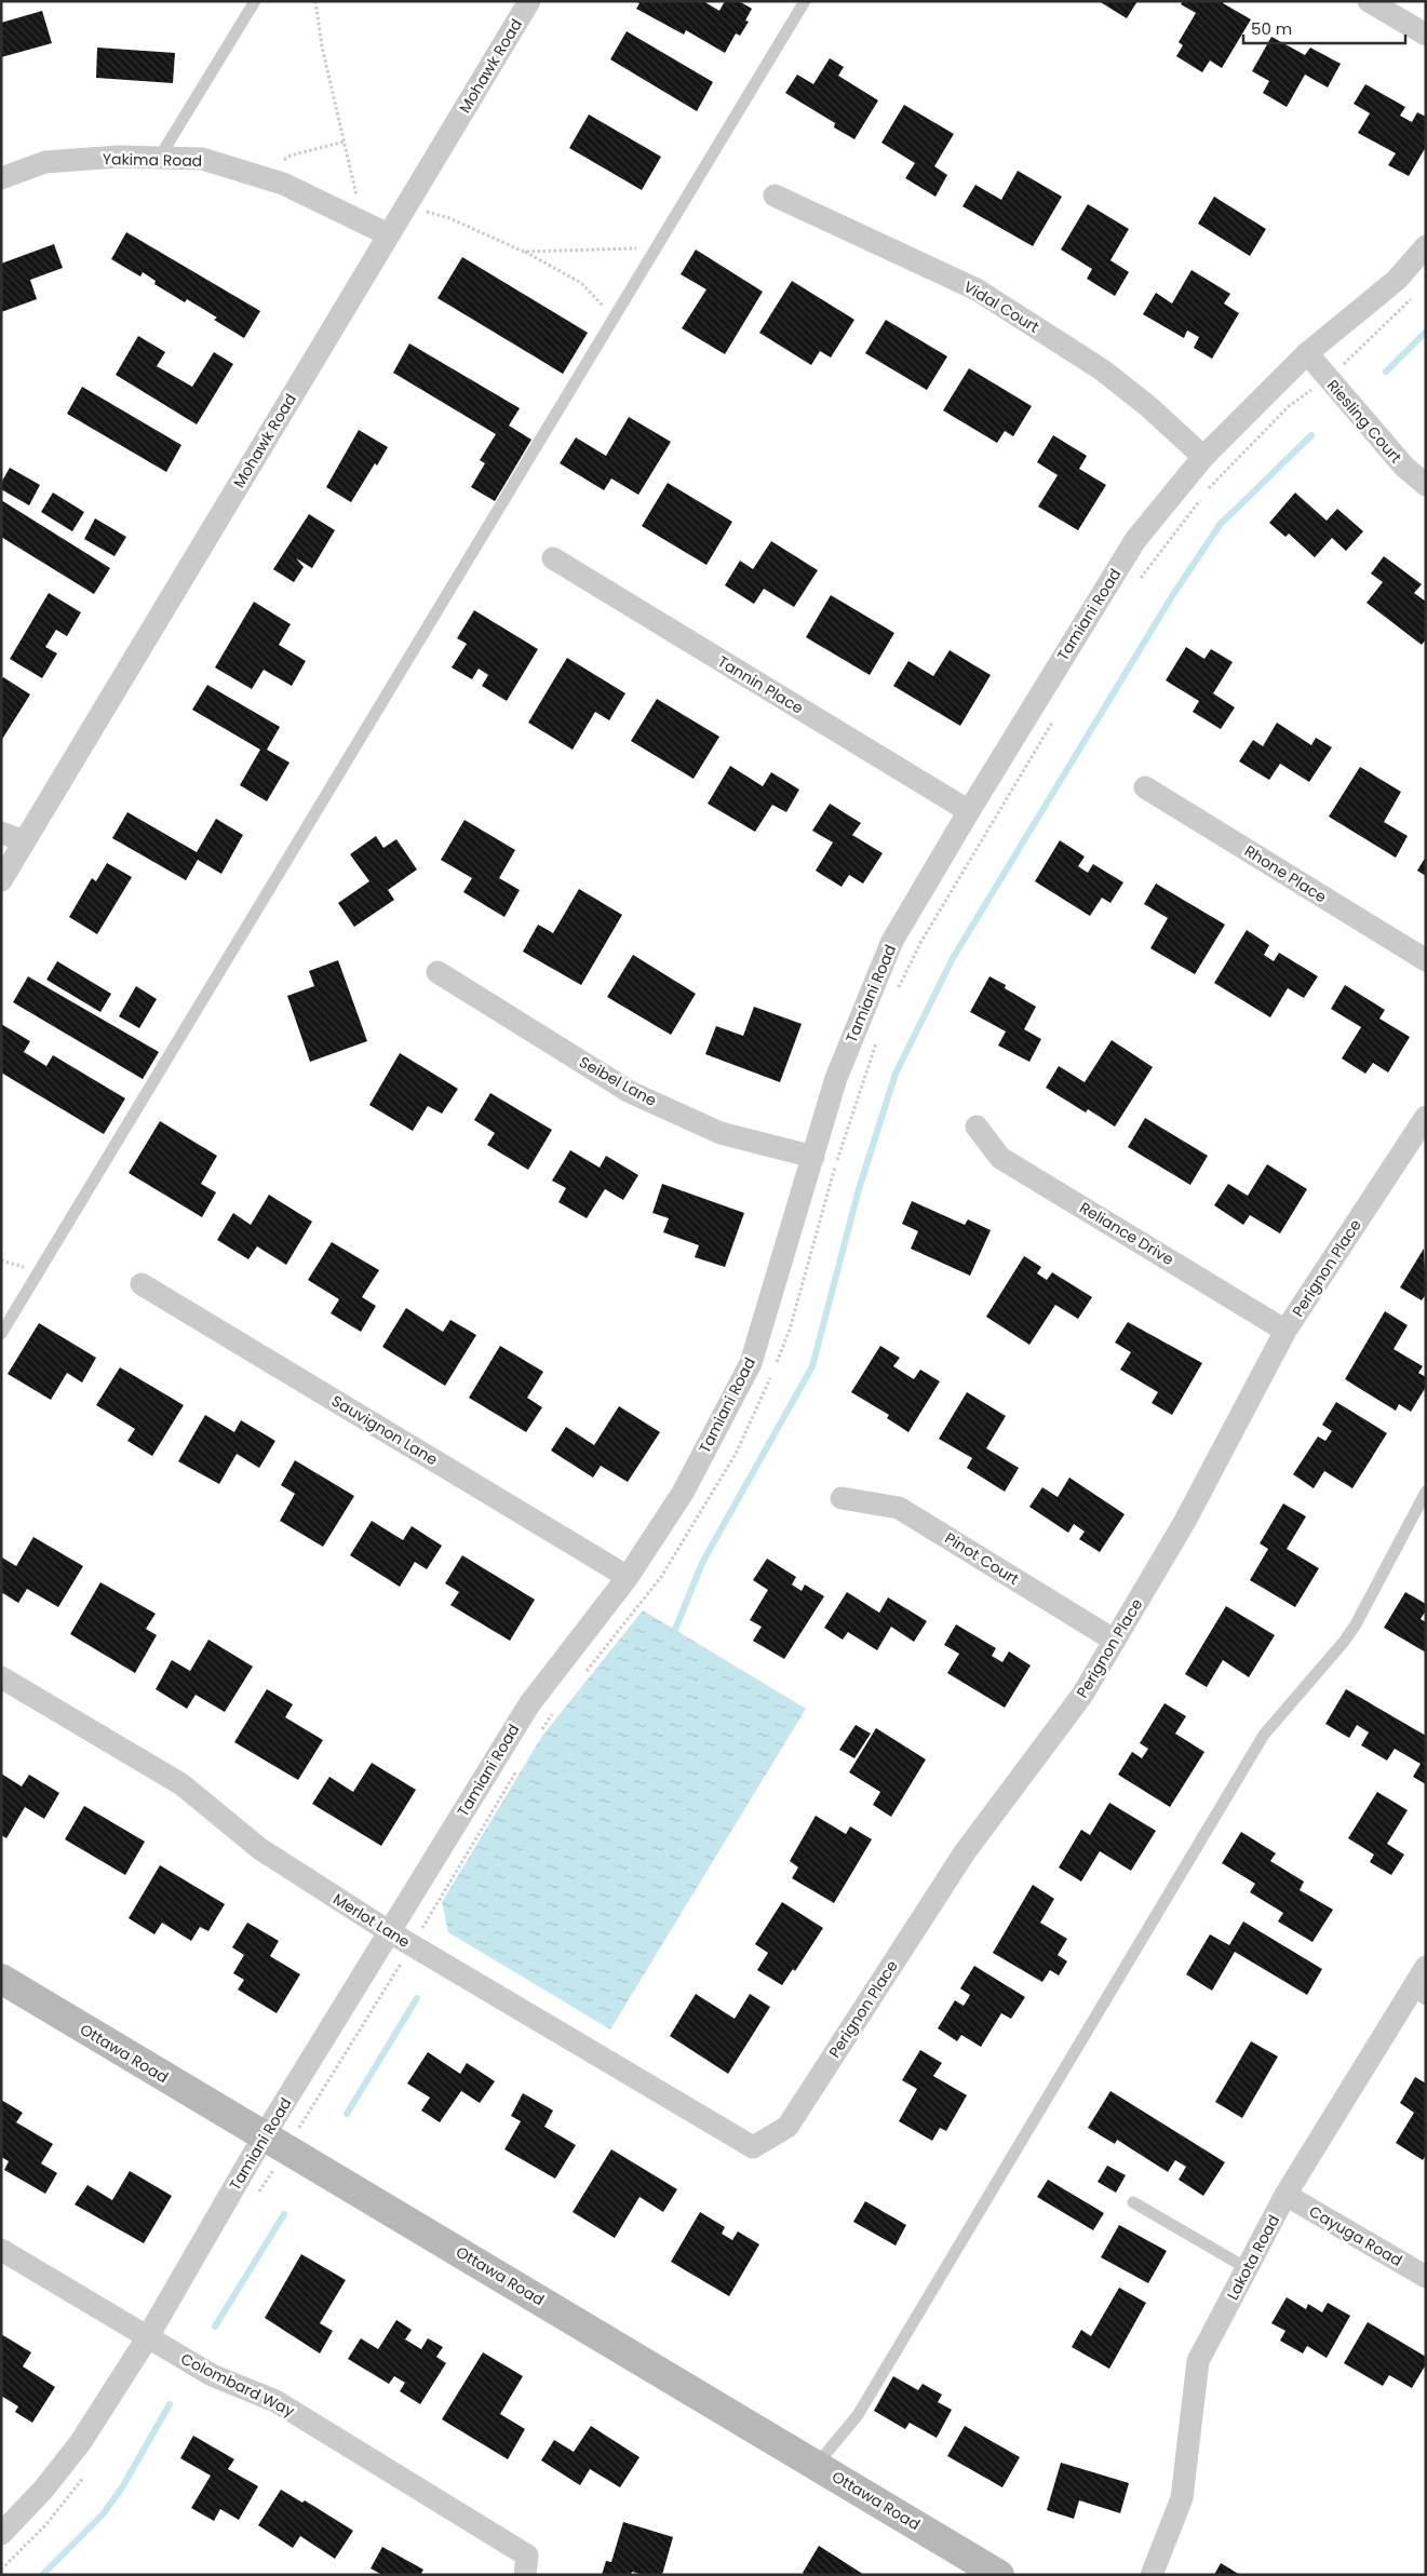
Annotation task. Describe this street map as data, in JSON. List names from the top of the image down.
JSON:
{
  "streets": {
    "street": [
      "Mohawk Road",
      "Yakima Road",
      "Vidal Court",
      "Riesling Court",
      "Tamiani Road",
      "Tannin Place",
      "Rhone Place",
      "Seibel Lane",
      "Reliance Drive",
      "Perignon Place",
      "Sauvignon Lane",
      "Pinot Court",
      "Merlot Lane",
      "Ottawa Road",
      "Cayuga Road",
      "Lakota Road",
      "Colombard Way"
    ]
  },
  "crossings": [
    ["Mohawk Road", "Yakima Road"],
    ["Vidal Court", "Tamiani Road"],
    ["Riesling Court", "Tamiani Road"],
    ["Tamiani Road", "Tannin Place"],
    ["Tamiani Road", "Seibel Lane"],
    ["Tamiani Road", "Sauvignon Lane"],
    ["Tamiani Road", "Merlot Lane"],
    ["Tamiani Road", "Ottawa Road"],
    ["Tamiani Road", "Colombard Way"],
    ["Reliance Drive", "Perignon Place"],
    ["Perignon Place", "Pinot Court"],
    ["Perignon Place", "Merlot Lane"],
    ["Cayuga Road", "Lakota Road"]
  ],
  "scale_bar": "50 m"
}
